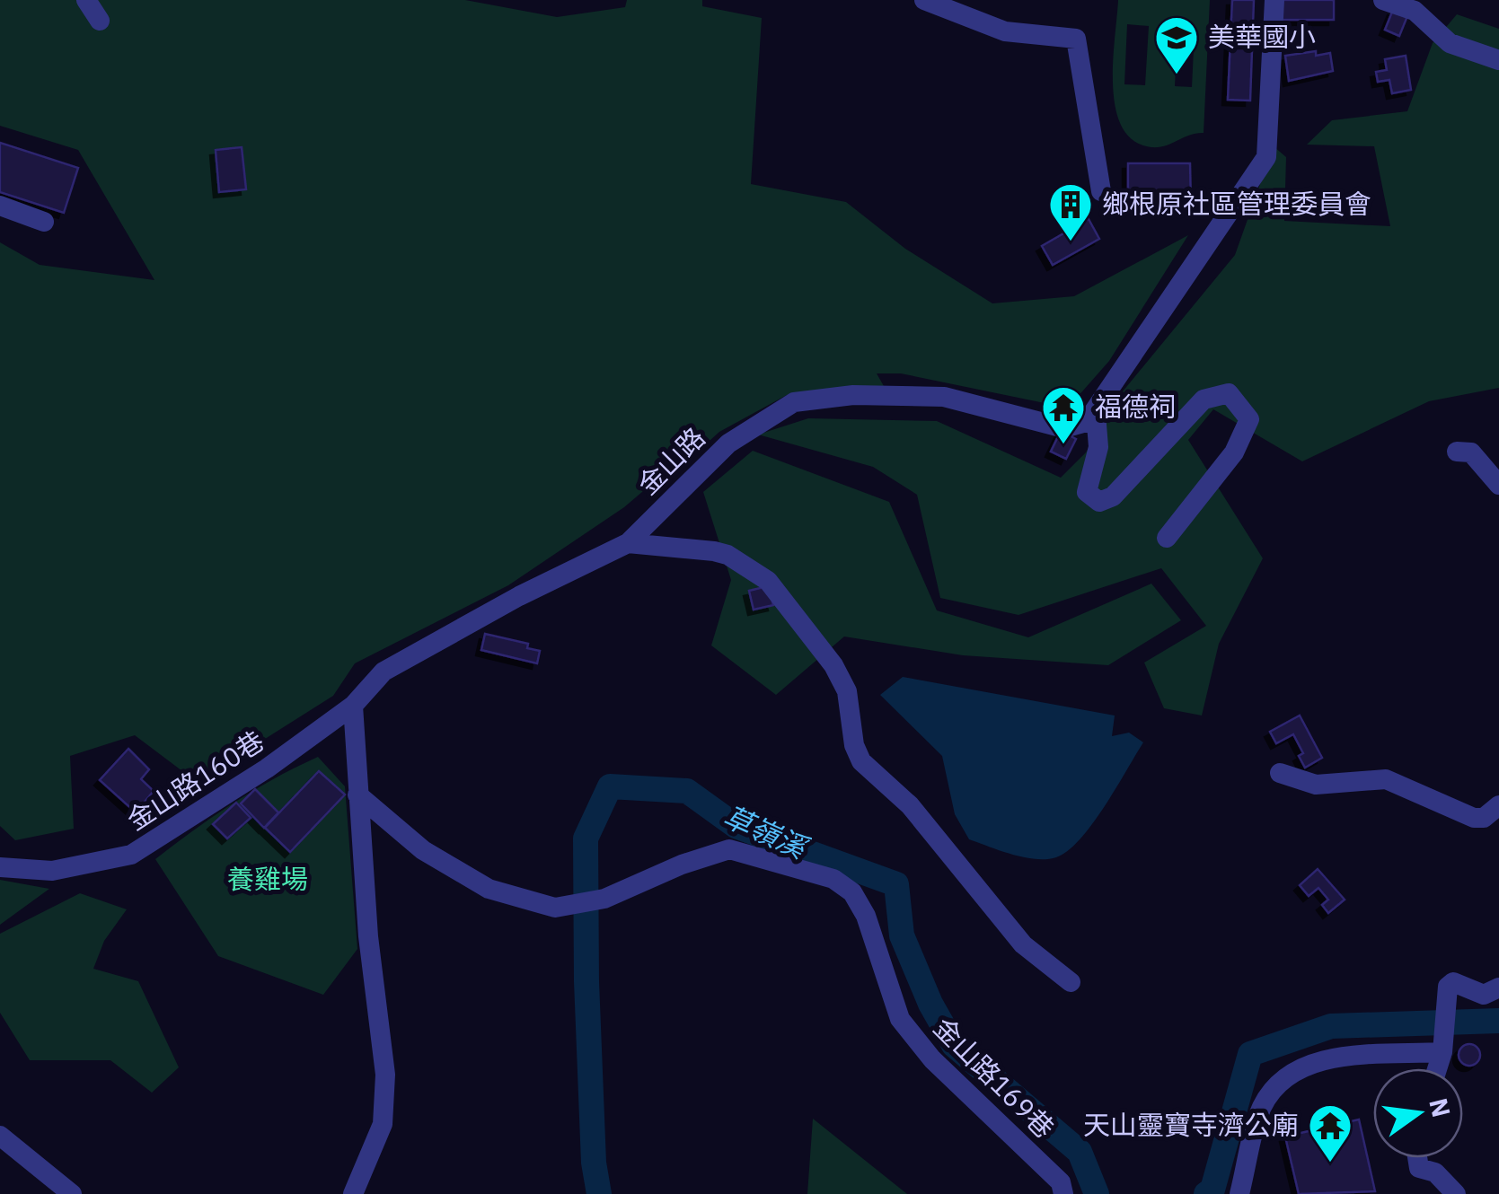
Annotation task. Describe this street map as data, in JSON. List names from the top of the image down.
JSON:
{
  "streets": {
    "street": ["金山路", "金山路160巷", "金山路169巷"]
  },
  "crossings": [
    ["金山路", "金山路160巷"]
  ],
  "water": ["草嶺溪"],
  "parks": ["養雞場"],
  "places": {
    "school or university": ["美華國小"],
    "building": ["鄉根原社區管理委員會"],
    "temple": ["福德祠", "天山靈寶寺濟公廟"]
  },
  "north": "right"
}
